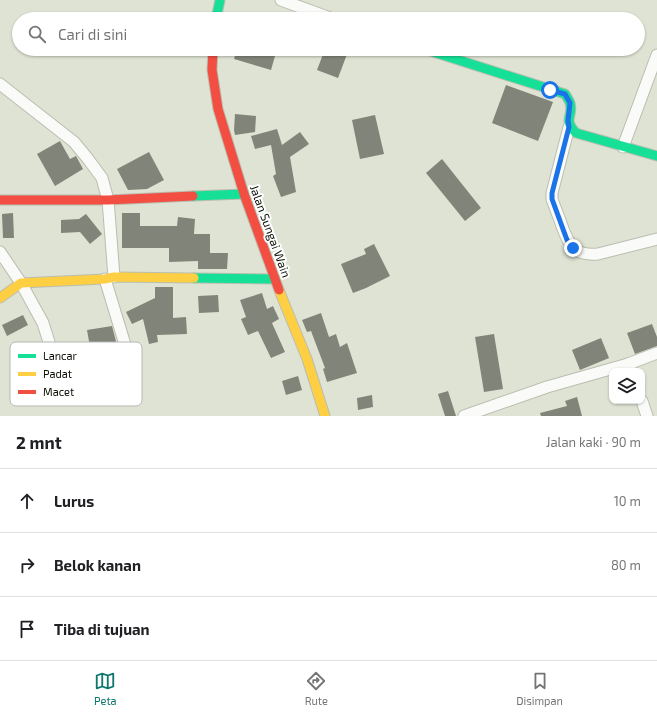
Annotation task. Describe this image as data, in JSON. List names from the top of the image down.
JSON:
{
  "streets": {
    "street": ["Jalan Sungai Wain"]
  },
  "legend": ["Lancar", "Padat", "Macet"],
  "page": {
    "search": "Cari di sini",
    "heading": ["2 mnt", "Jalan kaki · 90 m"],
    "list": [
      ["Lurus", "10 m"],
      ["Belok kanan", "80 m"],
      "Tiba di tujuan"
    ],
    "nav": ["Peta", "Rute", "Disimpan"]
  }
}
